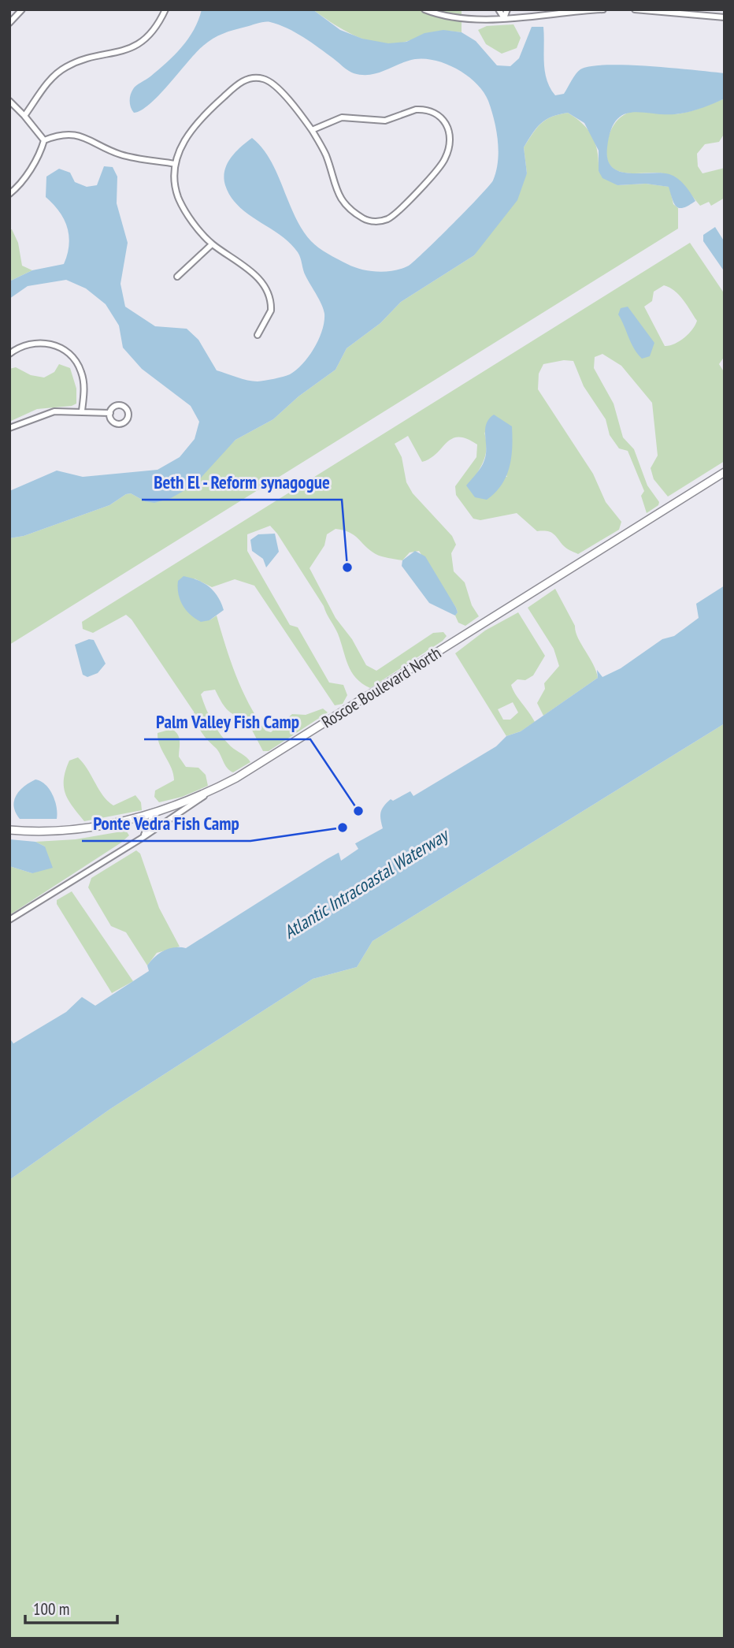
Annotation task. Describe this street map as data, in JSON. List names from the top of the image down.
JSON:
{
  "streets": {
    "street": ["Roscoe Boulevard North"]
  },
  "water": ["Atlantic Intracoastal Waterway"],
  "places": ["Beth El - Reform synagogue", "Palm Valley Fish Camp", "Ponte Vedra Fish Camp"],
  "scale_bar": "100 m"
}
